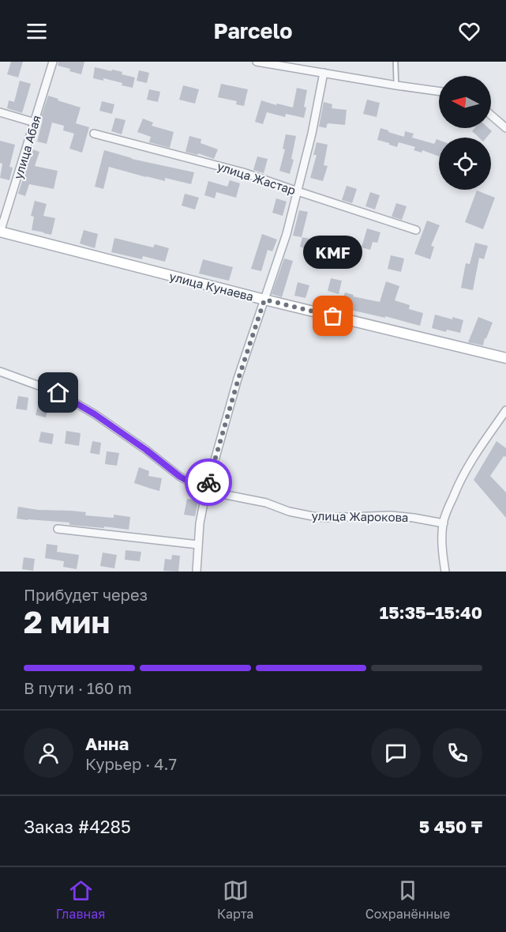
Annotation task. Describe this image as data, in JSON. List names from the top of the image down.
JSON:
{
  "streets": {
    "main road": ["улица Кунаева"],
    "street": ["улица Абая", "улица Жастар", "улица Жарокова"]
  },
  "crossings": [
    ["улица Абая", "улица Кунаева"]
  ],
  "places": ["KMF"],
  "north": "left",
  "page": {
    "header": "Parcelo",
    "bubble": "KMF",
    "heading": ["2 мин", "Прибудет через", "15:35–15:40"],
    "panel": [
      "Анна",
      "Курьер · 4.7",
      "Заказ #4285",
      "5 450 ₸"
    ],
    "bar": "В пути · 160 m",
    "tabs": ["Главная", "Карта", "Сохранённые"]
  }
}
